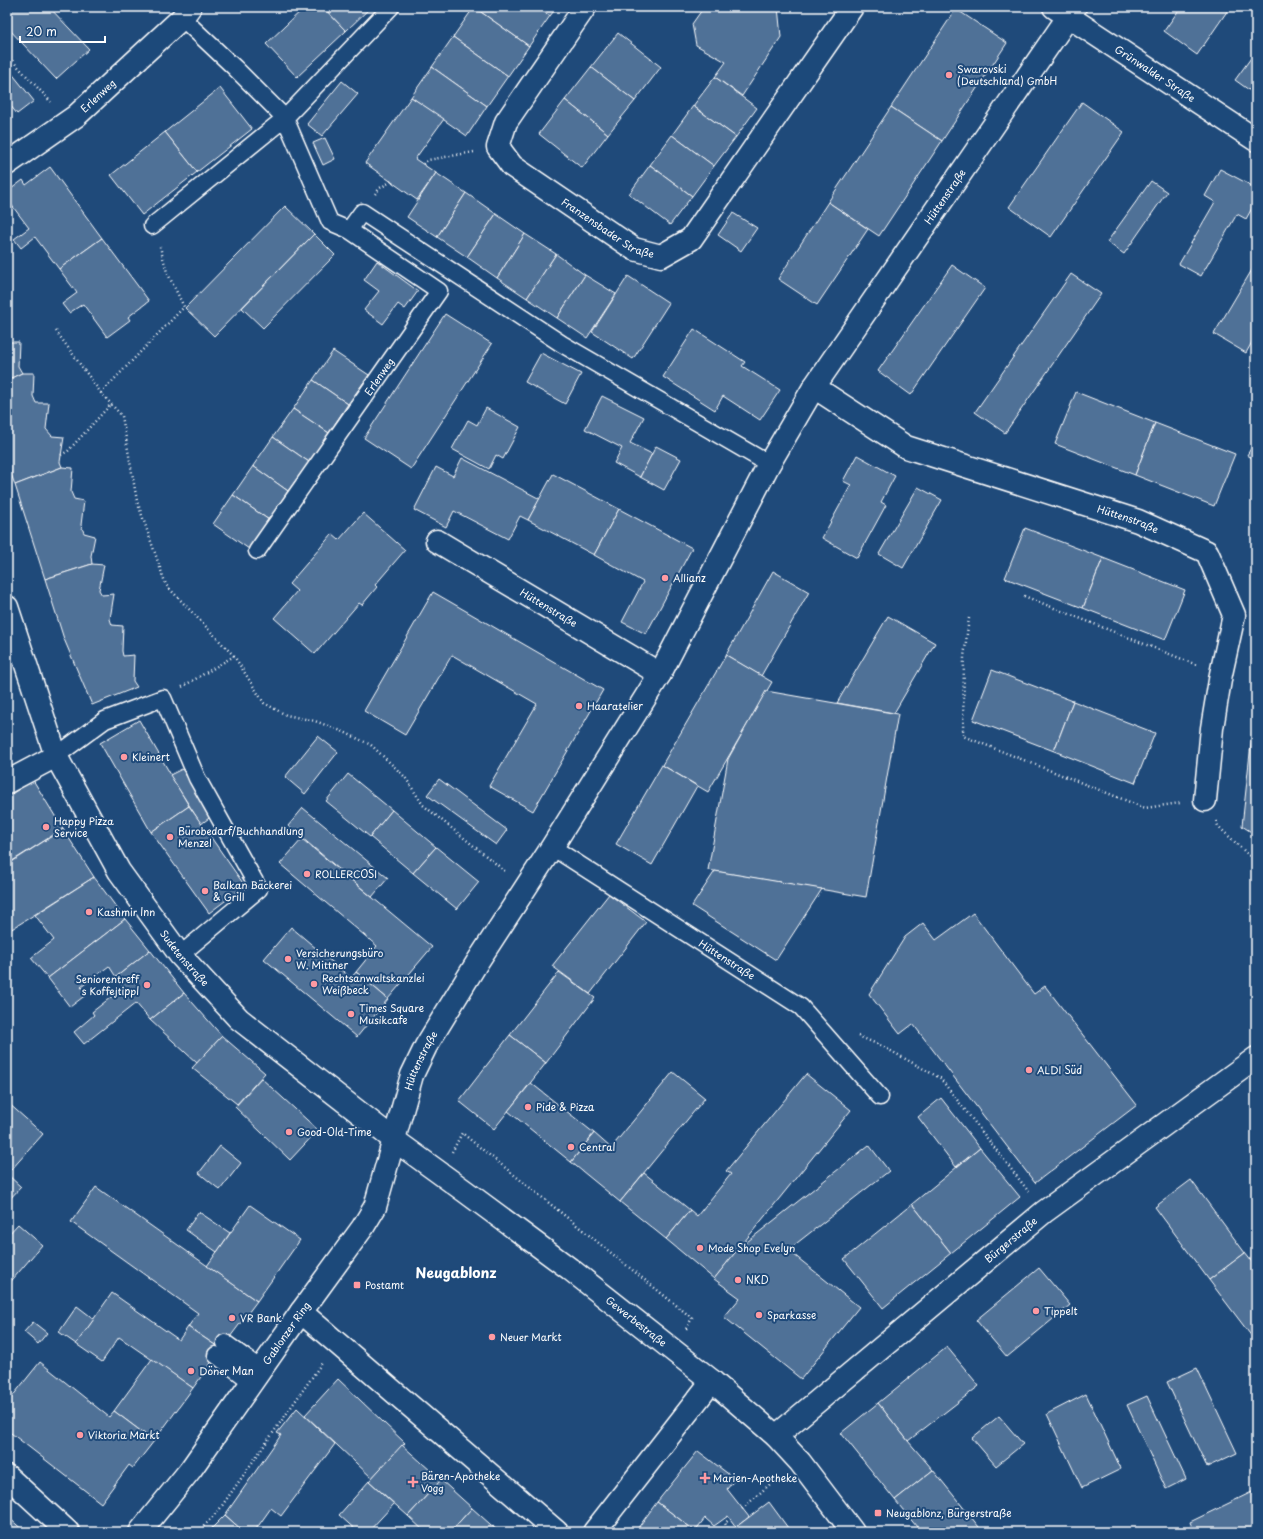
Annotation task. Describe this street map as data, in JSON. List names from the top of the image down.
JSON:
{
  "streets": {
    "street": [
      "Grünwalder Straße",
      "Erlenweg",
      "Hüttenstraße",
      "Franzensbader Straße",
      "Sudetenstraße",
      "Bürgerstraße",
      "Gewerbestraße",
      "Gablonzer Ring"
    ]
  },
  "crossings": [
    ["Grünwalder Straße", "Hüttenstraße"],
    ["Hüttenstraße", "Sudetenstraße"],
    ["Hüttenstraße", "Gewerbestraße"],
    ["Hüttenstraße", "Gablonzer Ring"],
    ["Sudetenstraße", "Gewerbestraße"],
    ["Sudetenstraße", "Gablonzer Ring"],
    ["Bürgerstraße", "Gewerbestraße"],
    ["Gewerbestraße", "Gablonzer Ring"]
  ],
  "districts": ["Neugablonz"],
  "places": {
    "other": [
      "Swarovski (Deutschland) GmbH",
      "Allianz",
      "Haaratelier",
      "Kleinert",
      "Happy Pizza Service",
      "Bürobedarf/Buchhandlung Menzel",
      "ROLLERCOSI",
      "Balkan Bäckerei & Grill",
      "Kashmir Inn",
      "Versicherungsbüro W. Mittner",
      "Rechtsanwaltskanzlei Weißbeck",
      "Seniorentreff s Koffejtippl",
      "Times Square Musikcafe",
      "ALDI Süd",
      "Pide & Pizza",
      "Good-Old-Time",
      "Central",
      "Mode Shop Evelyn",
      "NKD",
      "Tippelt",
      "Sparkasse",
      "VR Bank",
      "Neuer Markt",
      "Döner Man",
      "Viktoria Markt"
    ],
    "transit": ["Postamt", "Neugablonz, Bürgerstraße"],
    "health": ["Marien-Apotheke", "Bären-Apotheke Vogg"]
  },
  "scale_bar": "20 m"
}
